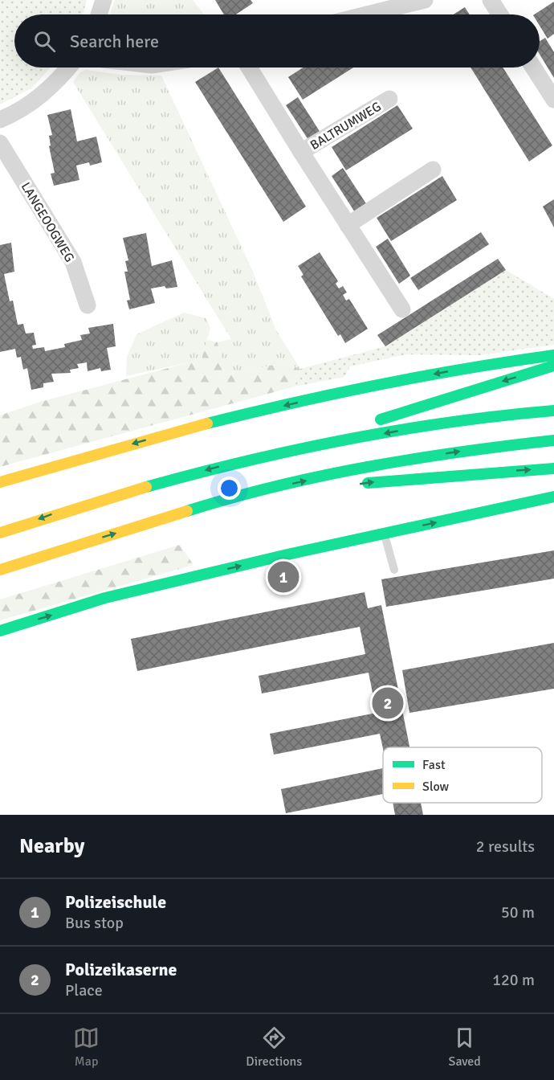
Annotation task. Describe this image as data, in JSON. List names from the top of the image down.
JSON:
{
  "streets": {
    "street": ["BALTRUMWEG", "LANGEOOGWEG"]
  },
  "legend": ["Fast", "Slow"],
  "page": {
    "search": "Search here",
    "pins": ["1", "2"],
    "heading": ["Nearby", "2 results"],
    "list": [
      {
        "mark": "1",
        "name": "Polizeischule",
        "note": "Bus stop",
        "value": "50 m"
      },
      {
        "mark": "2",
        "name": "Polizeikaserne",
        "note": "Place",
        "value": "120 m"
      }
    ],
    "nav": ["Map", "Directions", "Saved"]
  }
}
